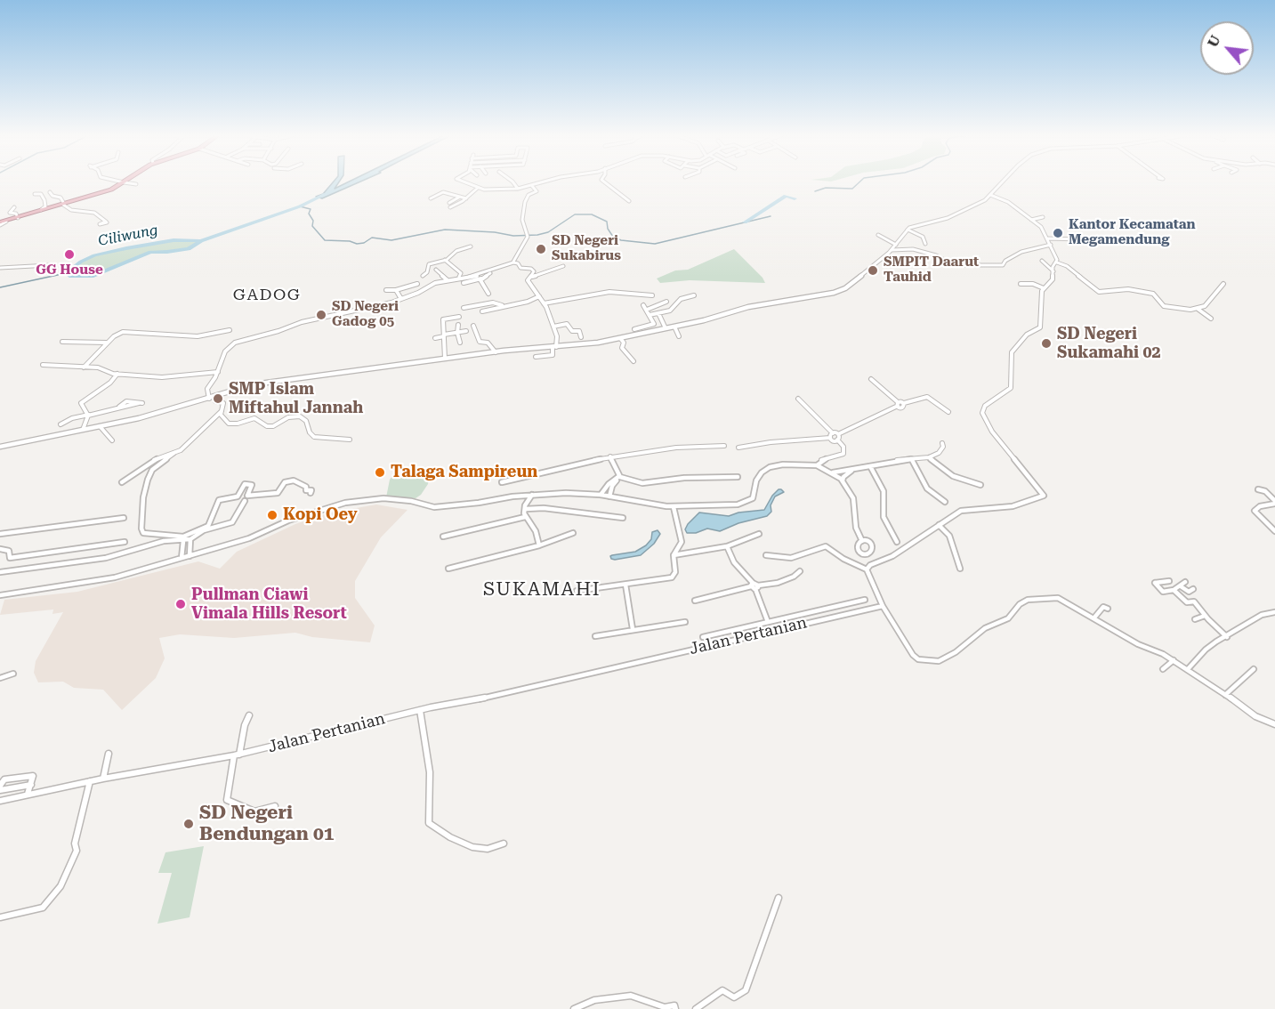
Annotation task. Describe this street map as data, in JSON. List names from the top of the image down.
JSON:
{
  "streets": {
    "street": ["Jalan Pertanian"]
  },
  "districts": ["GADOG", "SUKAMAHI"],
  "water": ["Ciliwung"],
  "places": [
    "Kantor Kecamatan Megamendung",
    "SD Negeri Sukabirus",
    "GG House",
    "SMPIT Daarut Tauhid",
    "SD Negeri Gadog 05",
    "SD Negeri Sukamahi 02",
    "SMP Islam Miftahul Jannah",
    "Talaga Sampireun",
    "Kopi Oey",
    "Pullman Ciawi Vimala Hills Resort",
    "SD Negeri Bendungan 01"
  ],
  "north": "top left"
}
